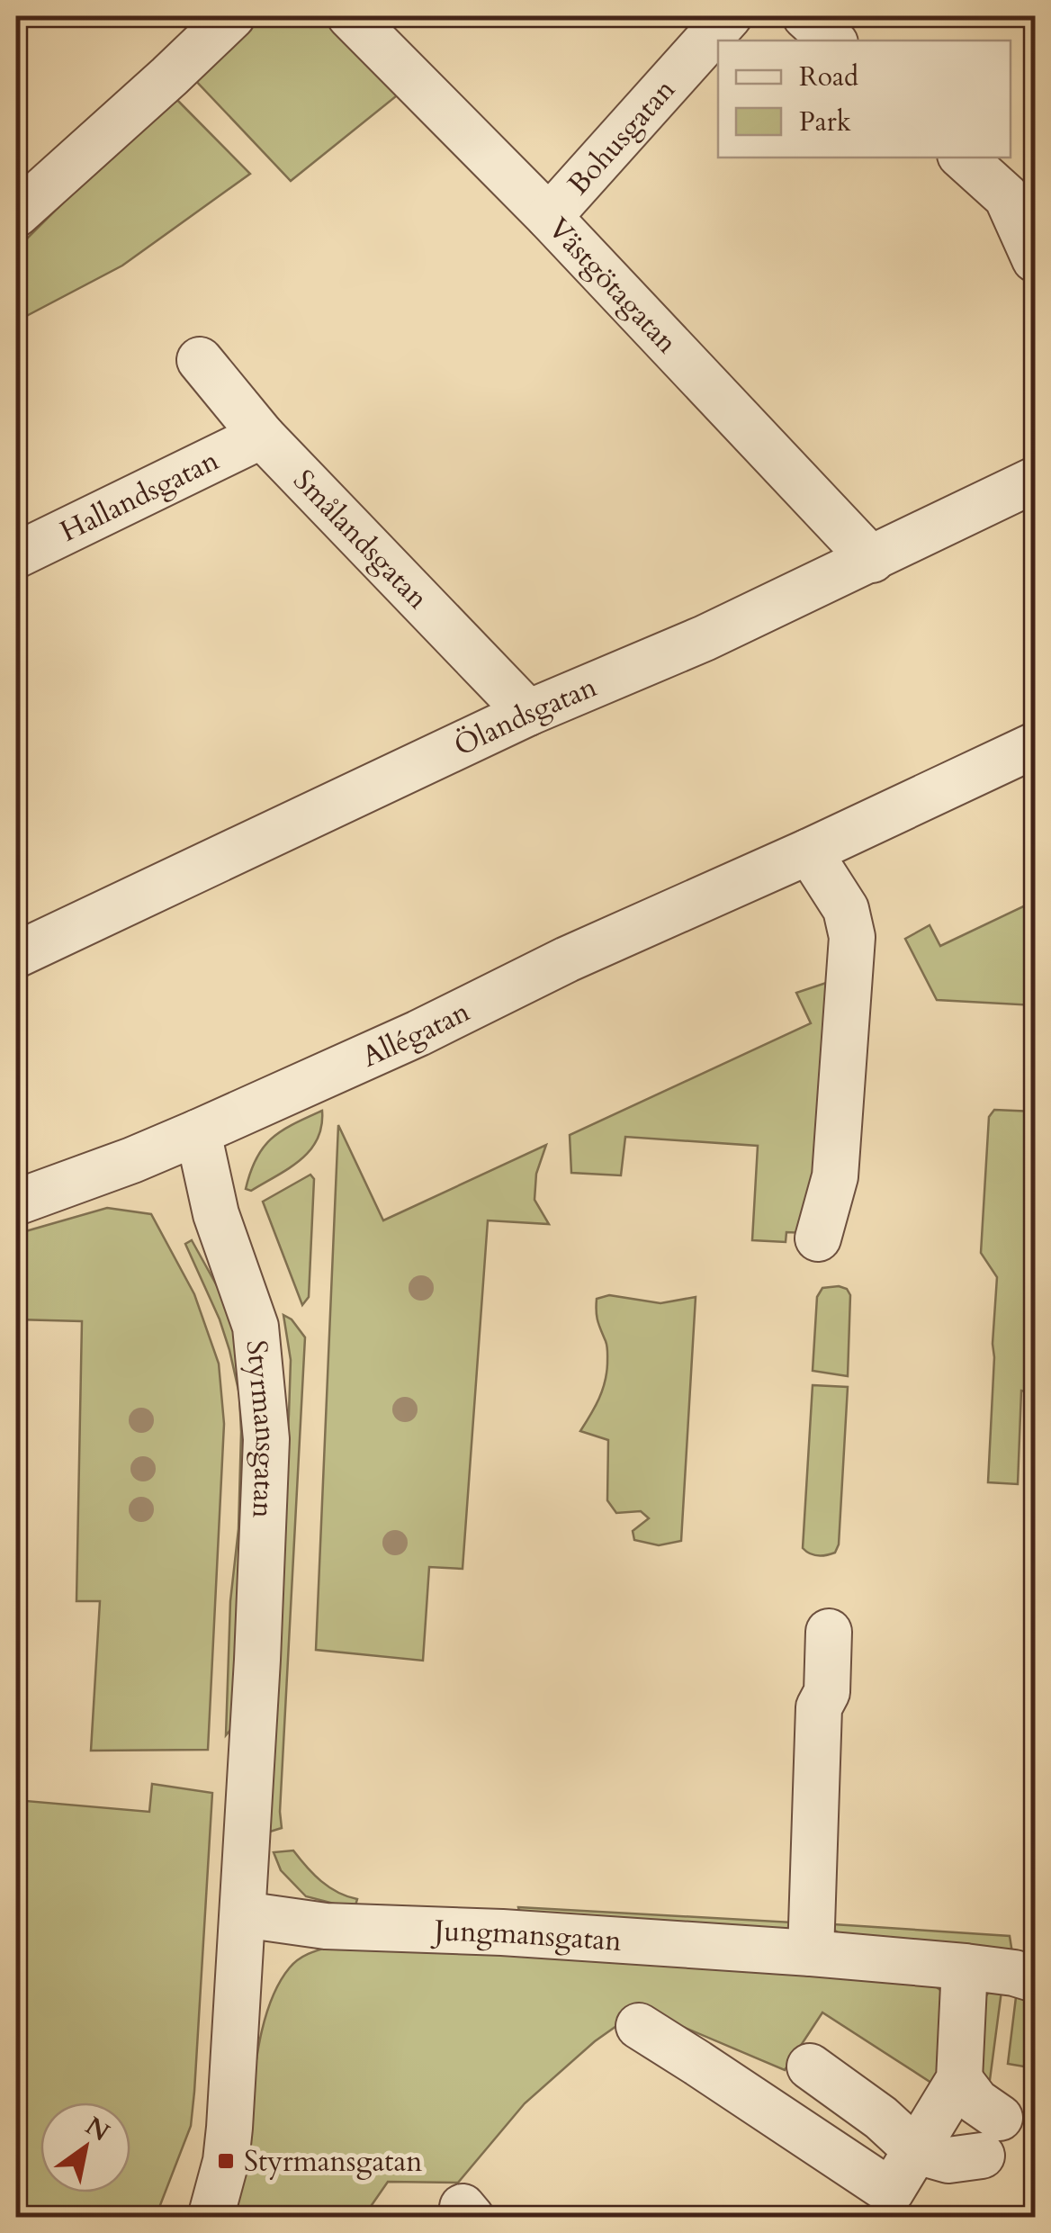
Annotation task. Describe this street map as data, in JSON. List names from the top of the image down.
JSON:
{
  "streets": {
    "street": [
      "Bohusgatan",
      "Västgötagatan",
      "Hallandsgatan",
      "Smålandsgatan",
      "Ölandsgatan",
      "Allégatan",
      "Styrmansgatan",
      "Jungmansgatan"
    ]
  },
  "crossings": [
    ["Bohusgatan", "Västgötagatan"],
    ["Västgötagatan", "Ölandsgatan"],
    ["Hallandsgatan", "Smålandsgatan"],
    ["Smålandsgatan", "Ölandsgatan"],
    ["Allégatan", "Styrmansgatan"],
    ["Styrmansgatan", "Jungmansgatan"]
  ],
  "places": {
    "transit": ["Styrmansgatan"]
  },
  "legend": ["Road", "Park"],
  "north": "top right"
}
